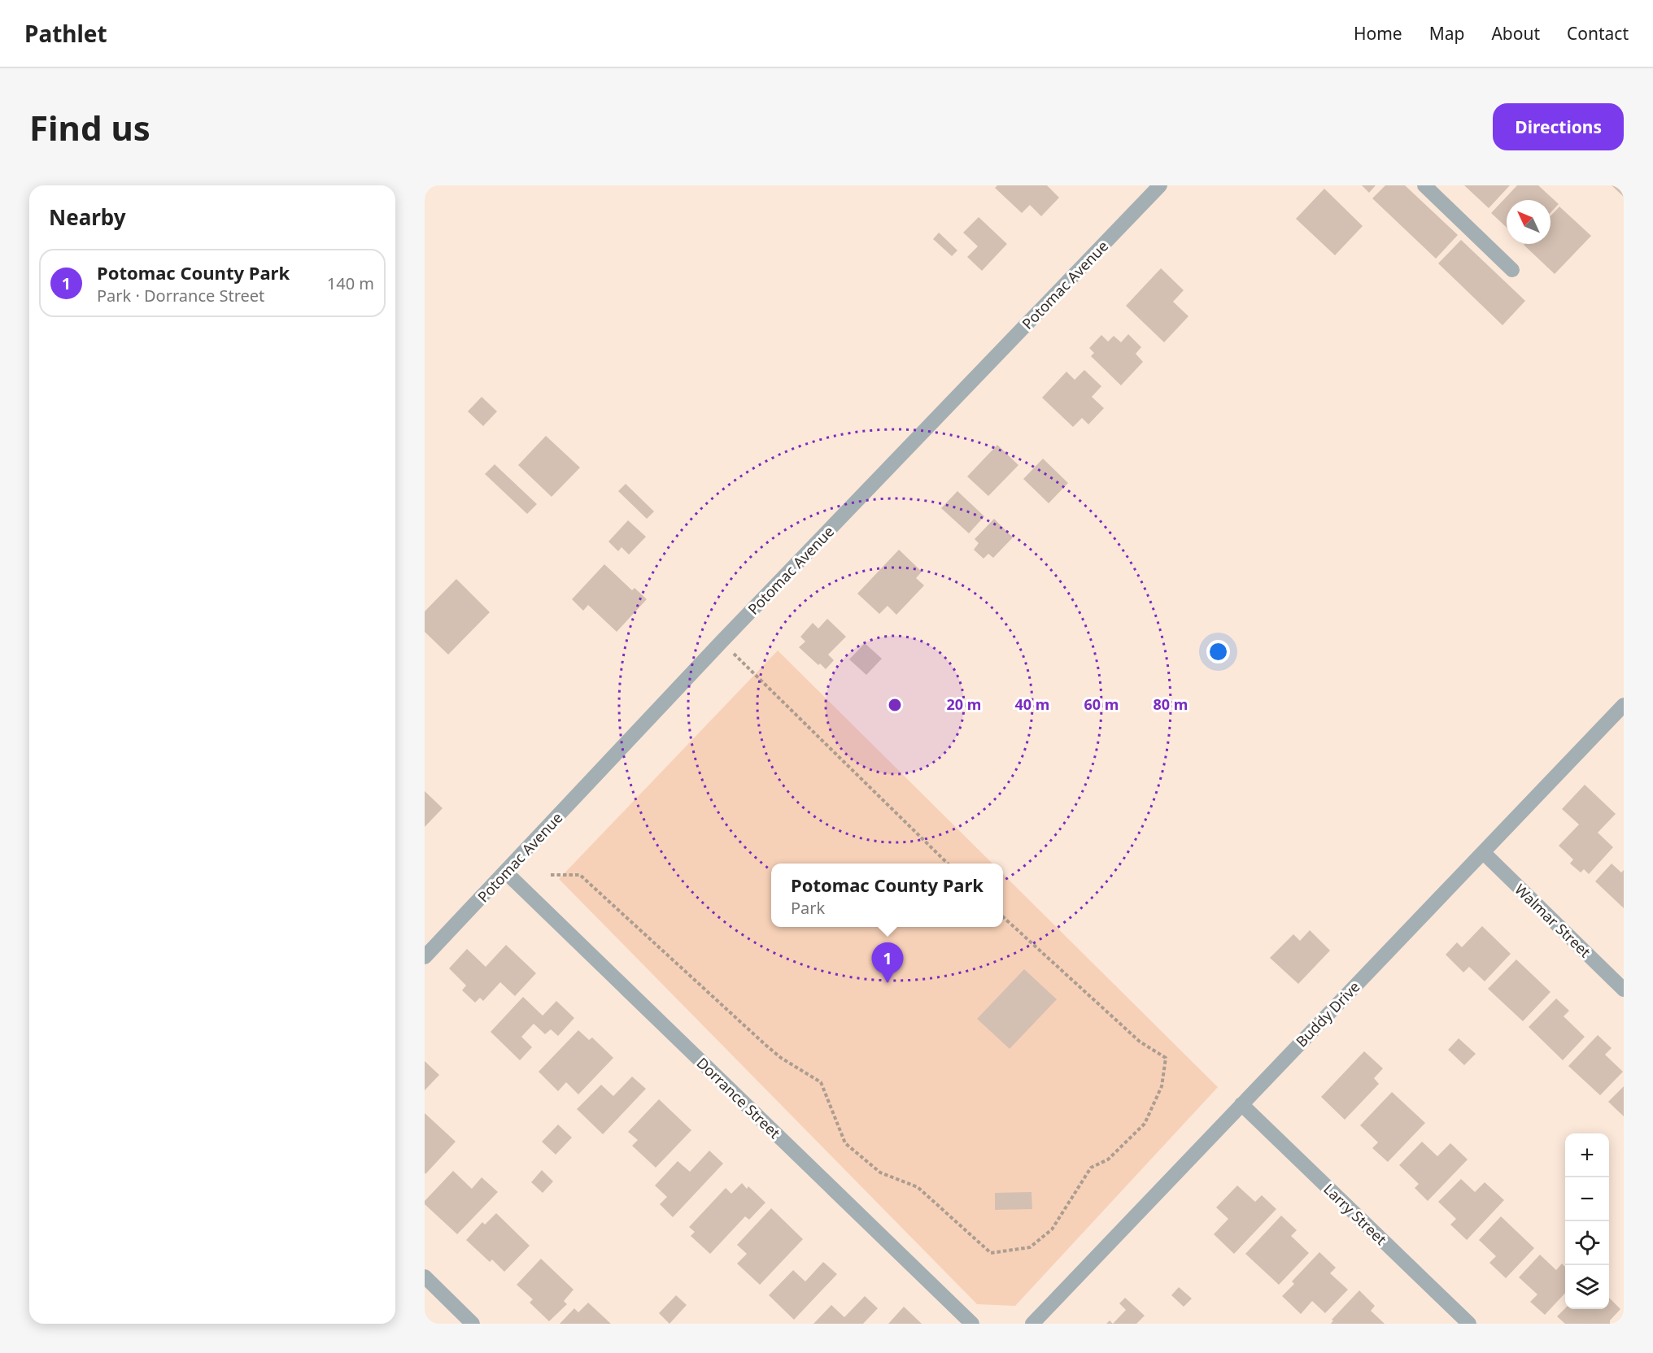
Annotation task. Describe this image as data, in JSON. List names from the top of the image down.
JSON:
{
  "streets": {
    "street": [
      "Potomac Avenue",
      "Walmar Street",
      "Buddy Drive",
      "Dorrance Street",
      "Larry Street"
    ]
  },
  "crossings": [
    ["Potomac Avenue", "Dorrance Street"],
    ["Walmar Street", "Buddy Drive"],
    ["Buddy Drive", "Larry Street"]
  ],
  "north": "top left",
  "page": {
    "header": "Pathlet",
    "nav": [
      "Home",
      "Map",
      "About",
      "Contact"
    ],
    "buttons": "Directions",
    "title": "Find us",
    "heading": "Nearby",
    "list": [
      {
        "mark": "1",
        "name": "Potomac County Park",
        "note": "Park · Dorrance Street",
        "value": "140 m"
      }
    ],
    "popup": ["Potomac County Park", "Park"],
    "pins": "1",
    "map_buttons": ["+", "−"]
  },
  "rings": [
    "20 m",
    "40 m",
    "60 m",
    "80 m"
  ]
}
